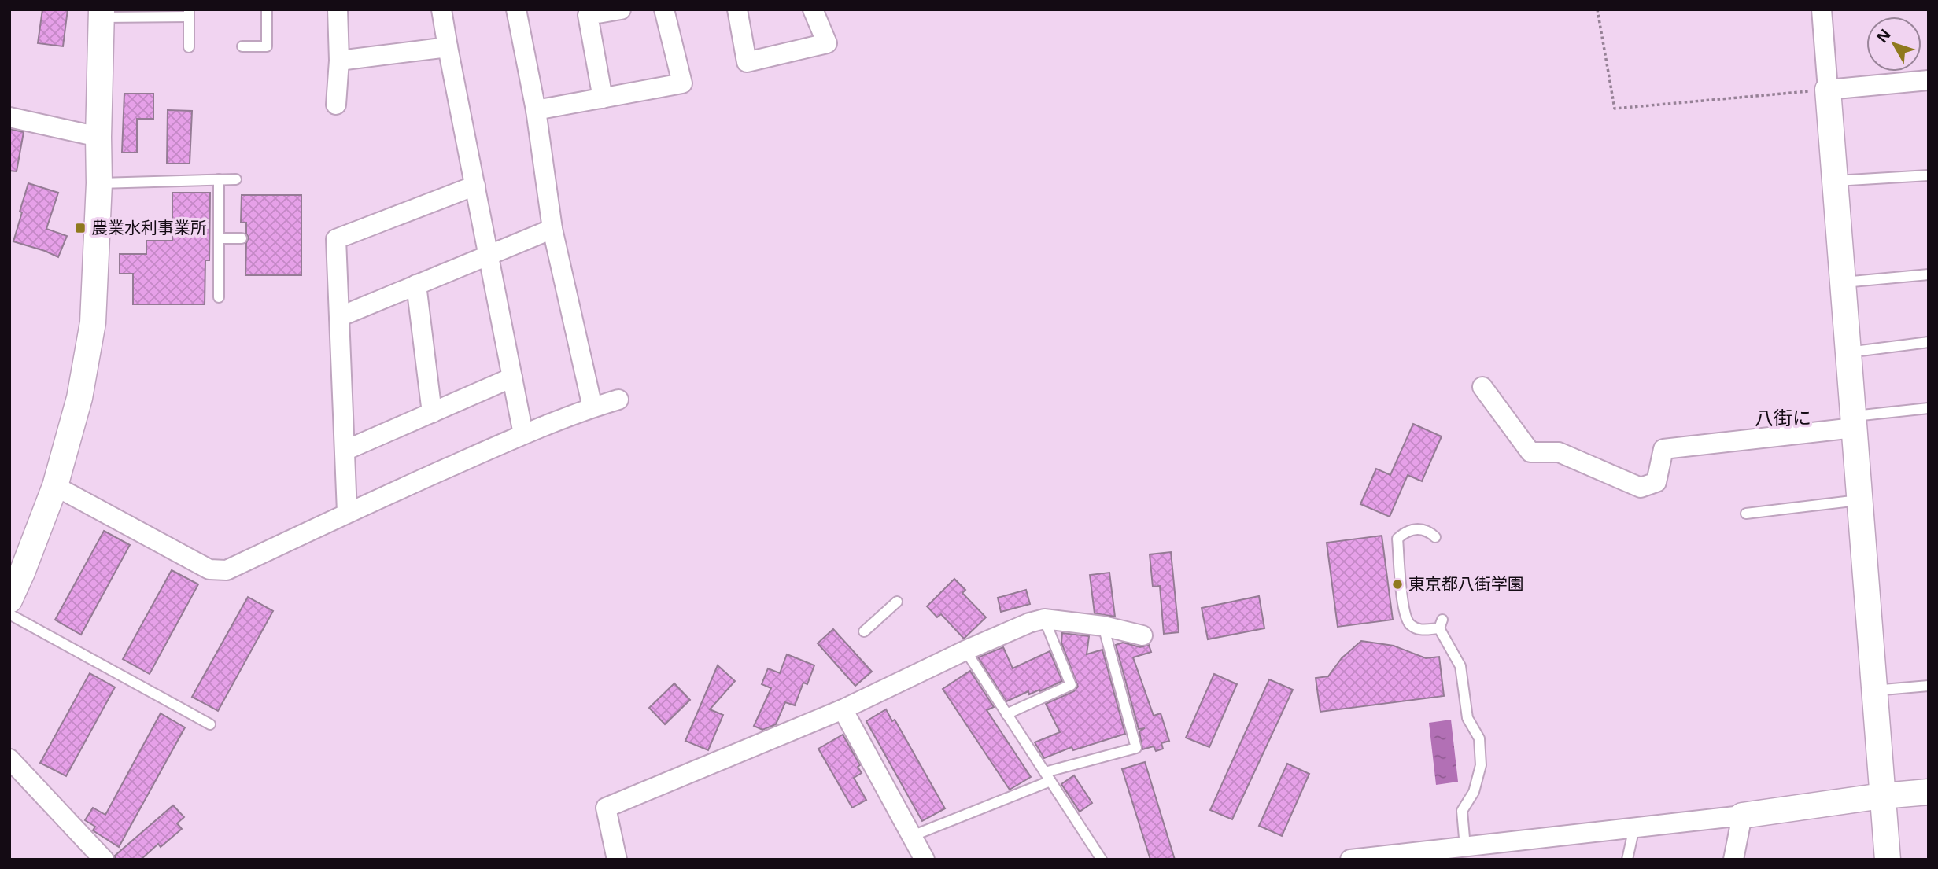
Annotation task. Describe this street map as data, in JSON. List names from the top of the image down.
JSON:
{
  "districts": ["八街に"],
  "places": {
    "transit": ["農業水利事業所"],
    "other": ["東京都八街学園"]
  },
  "north": "top left"
}
